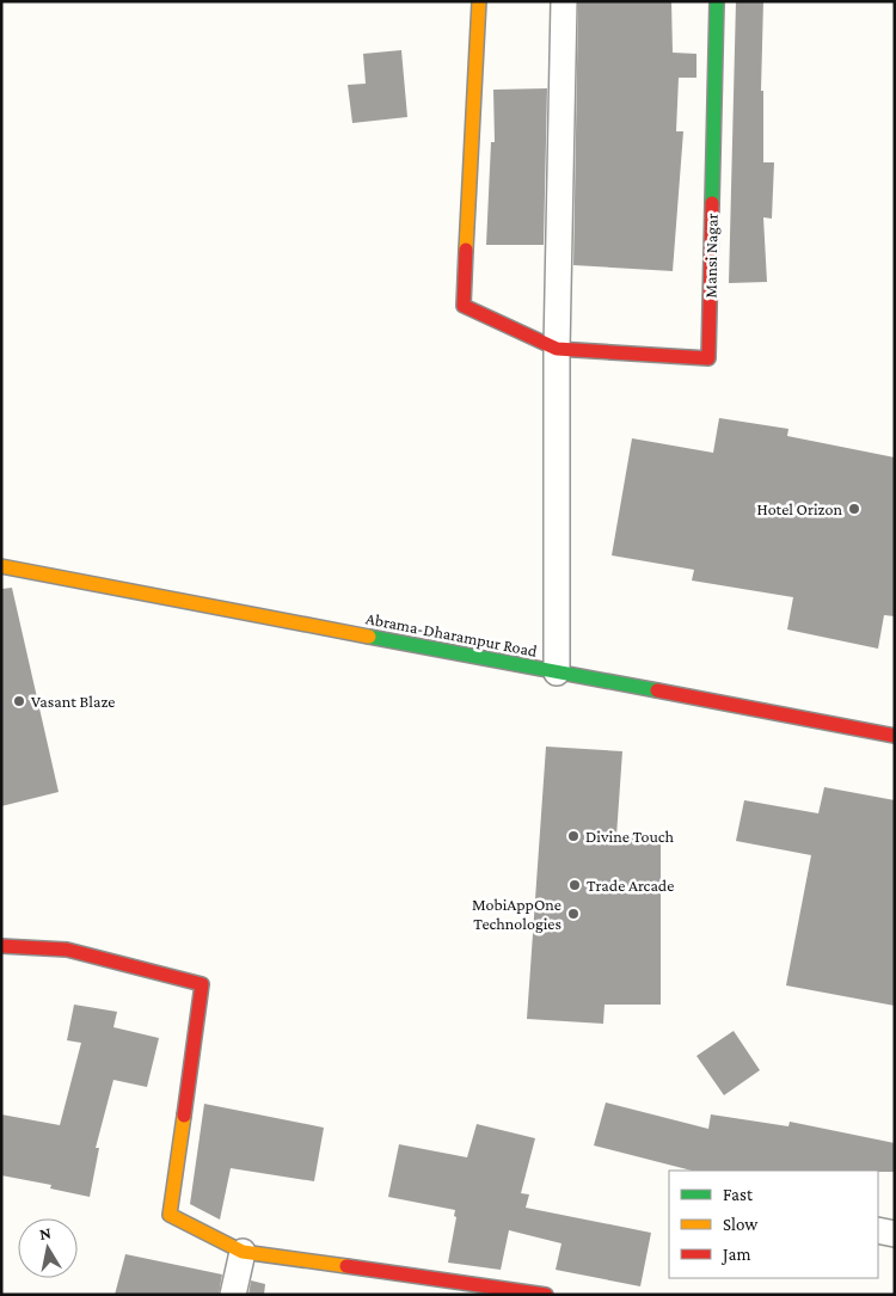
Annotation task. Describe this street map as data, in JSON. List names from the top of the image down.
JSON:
{
  "streets": {
    "street": ["Mansi Nagar", "Abrama-Dharampur Road"]
  },
  "places": [
    "Hotel Orizon",
    "Vasant Blaze",
    "Divine Touch",
    "Trade Arcade",
    "MobiAppOne Technologies"
  ],
  "legend": ["Fast", "Slow", "Jam"],
  "north": "top"
}
